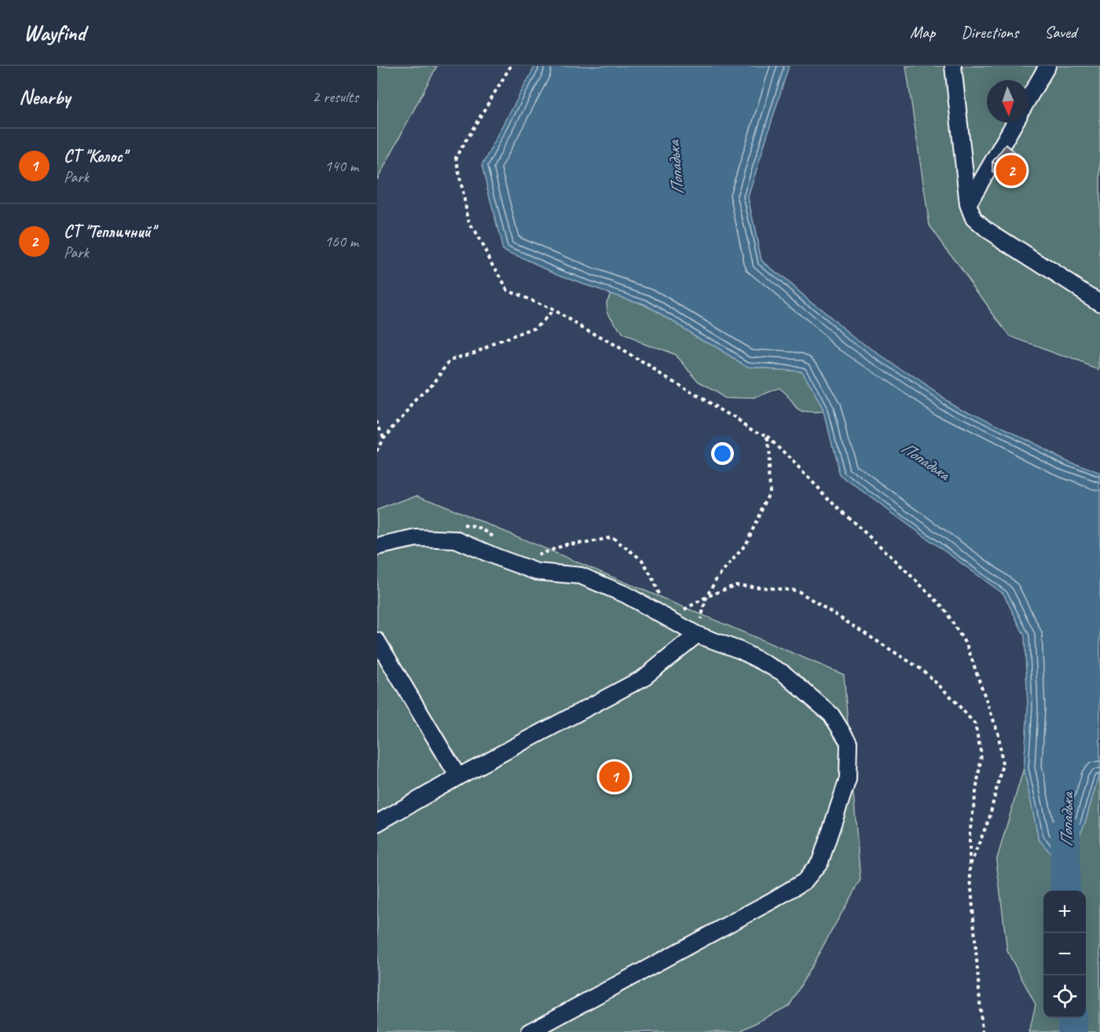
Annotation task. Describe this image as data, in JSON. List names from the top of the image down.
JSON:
{
  "water": ["Попадька"],
  "north": "bottom",
  "page": {
    "header": "Wayfind",
    "nav": ["Map", "Directions", "Saved"],
    "heading": ["Nearby", "2 results"],
    "list": [
      {
        "mark": "1",
        "name": "СТ \"Колос\"",
        "note": "Park",
        "value": "140 m"
      },
      {
        "mark": "2",
        "name": "СТ \"Тепличний\"",
        "note": "Park",
        "value": "160 m"
      }
    ],
    "pins": ["2", "1"],
    "map_buttons": ["+", "−"]
  }
}
